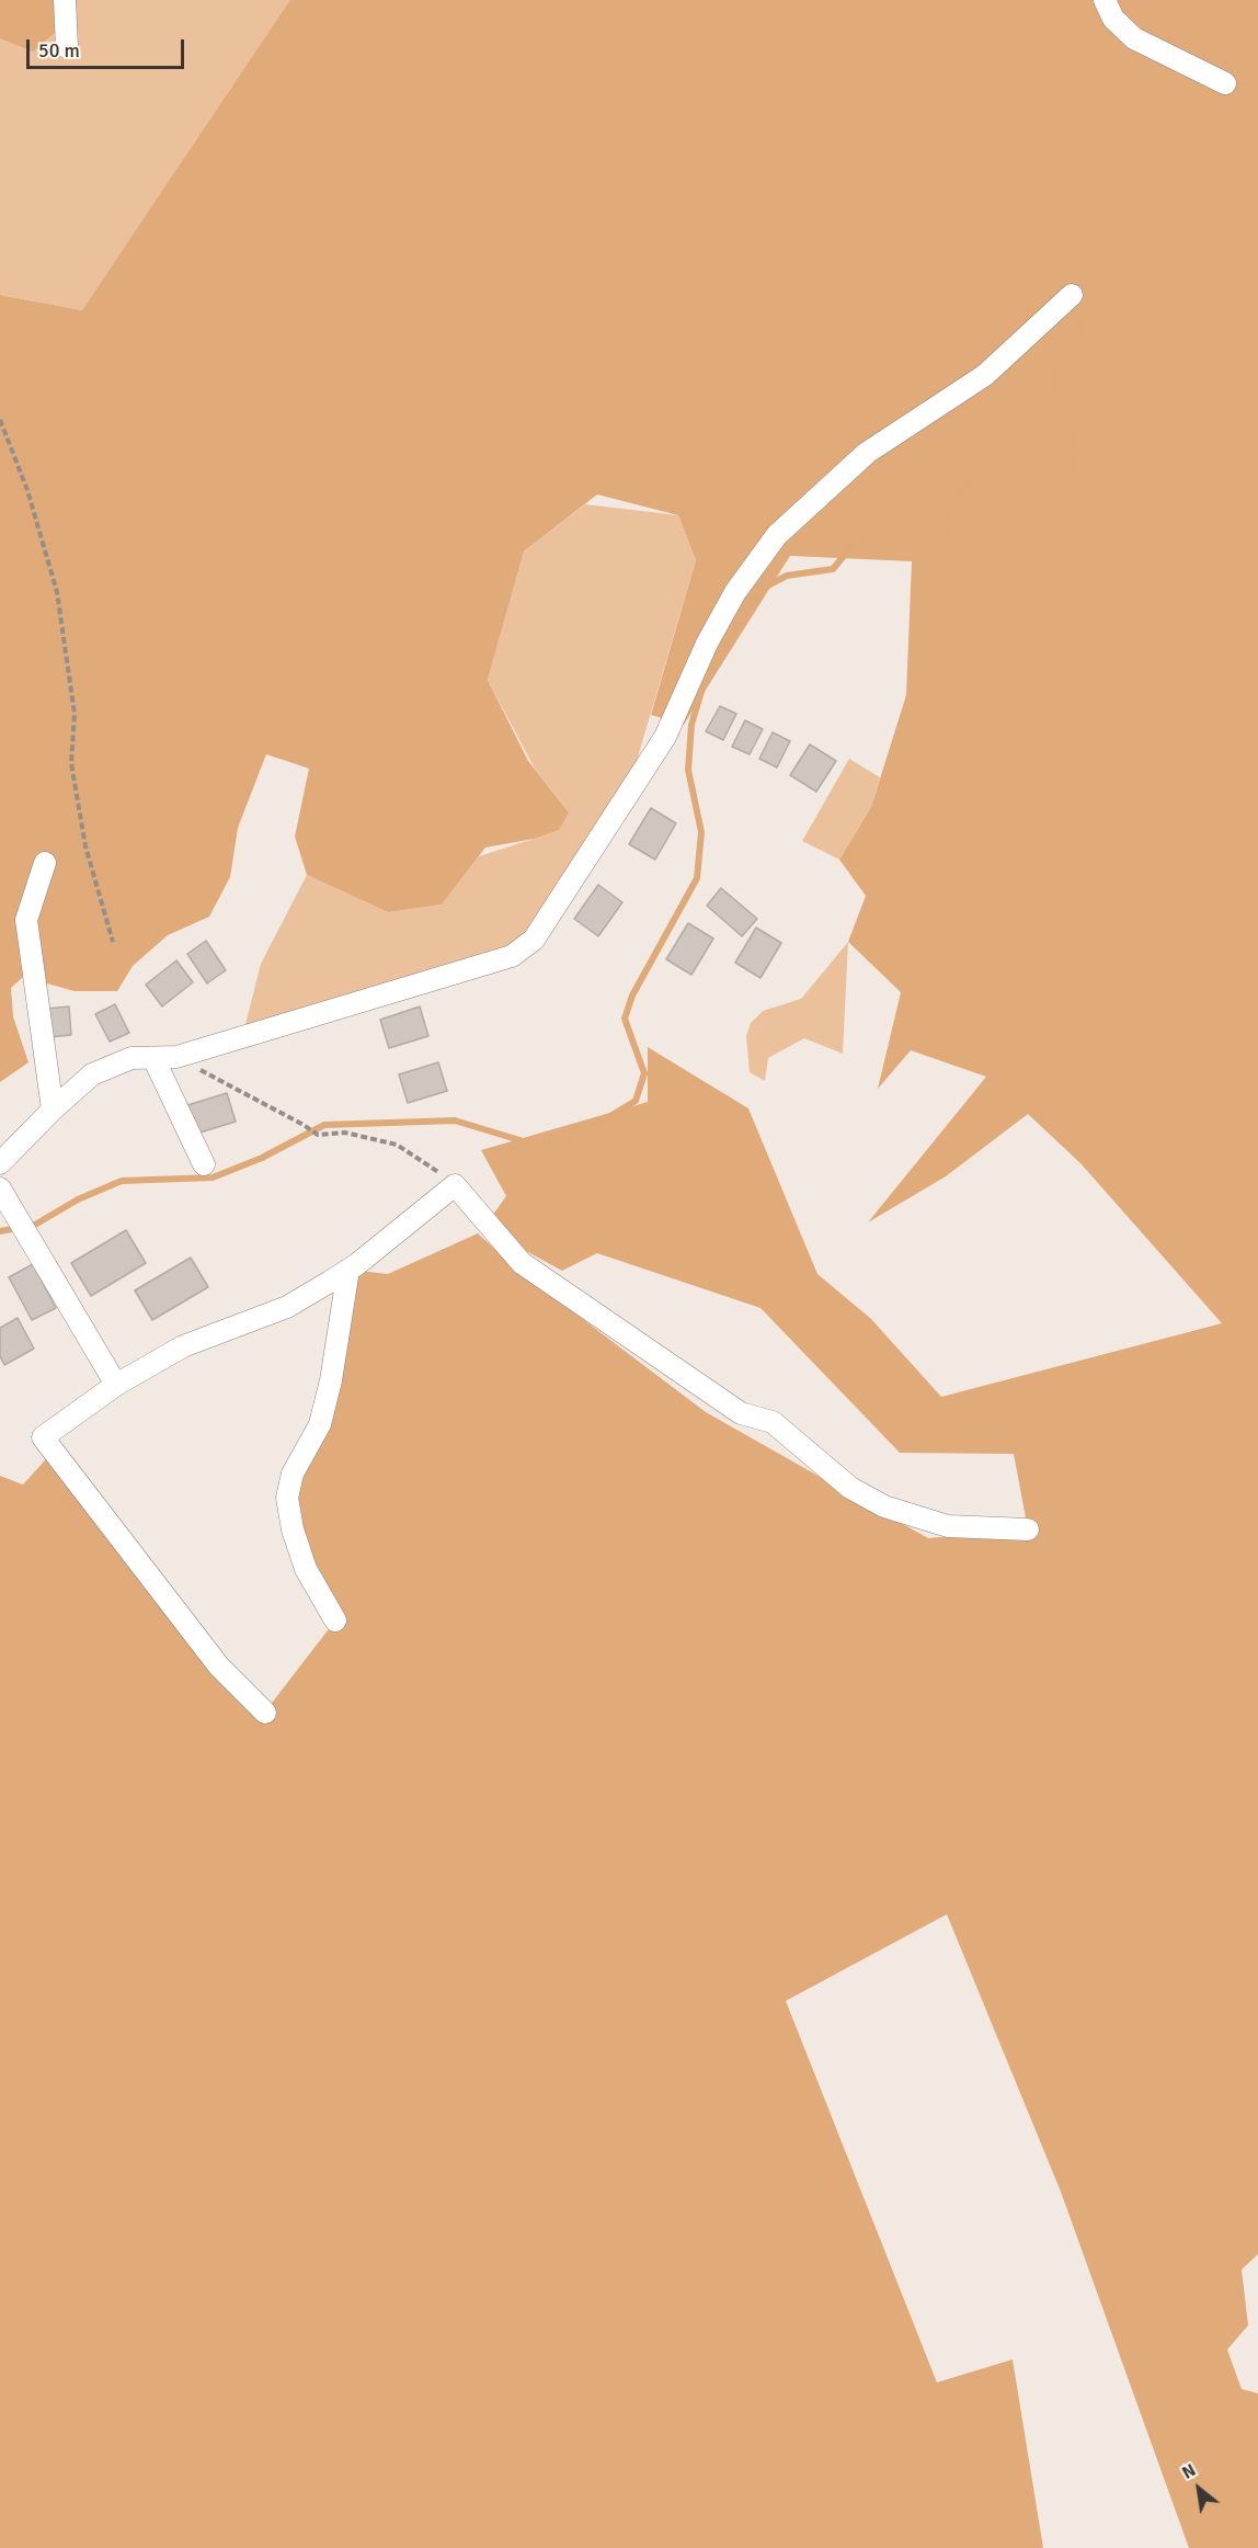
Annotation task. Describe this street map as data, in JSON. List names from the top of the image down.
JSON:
{
  "scale_bar": "50 m",
  "north": "top left"
}
